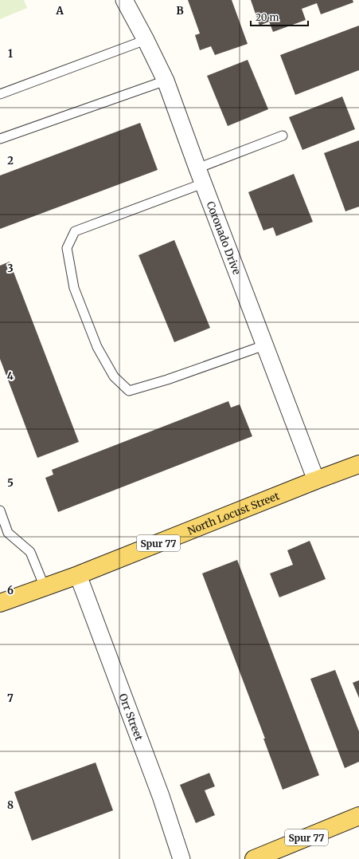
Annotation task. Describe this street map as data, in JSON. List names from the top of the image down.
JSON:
{
  "streets": {
    "main road": ["North Locust Street", "Spur 77"],
    "street": ["Coronado Drive", "Orr Street"]
  },
  "crossings": [
    ["Coronado Drive", "North Locust Street"],
    ["North Locust Street", "Orr Street"]
  ],
  "scale_bar": "20 m",
  "grid": {
    "columns": ["A", "B"],
    "rows": [
      "1",
      "2",
      "3",
      "4",
      "5",
      "6",
      "7",
      "8"
    ]
  }
}
